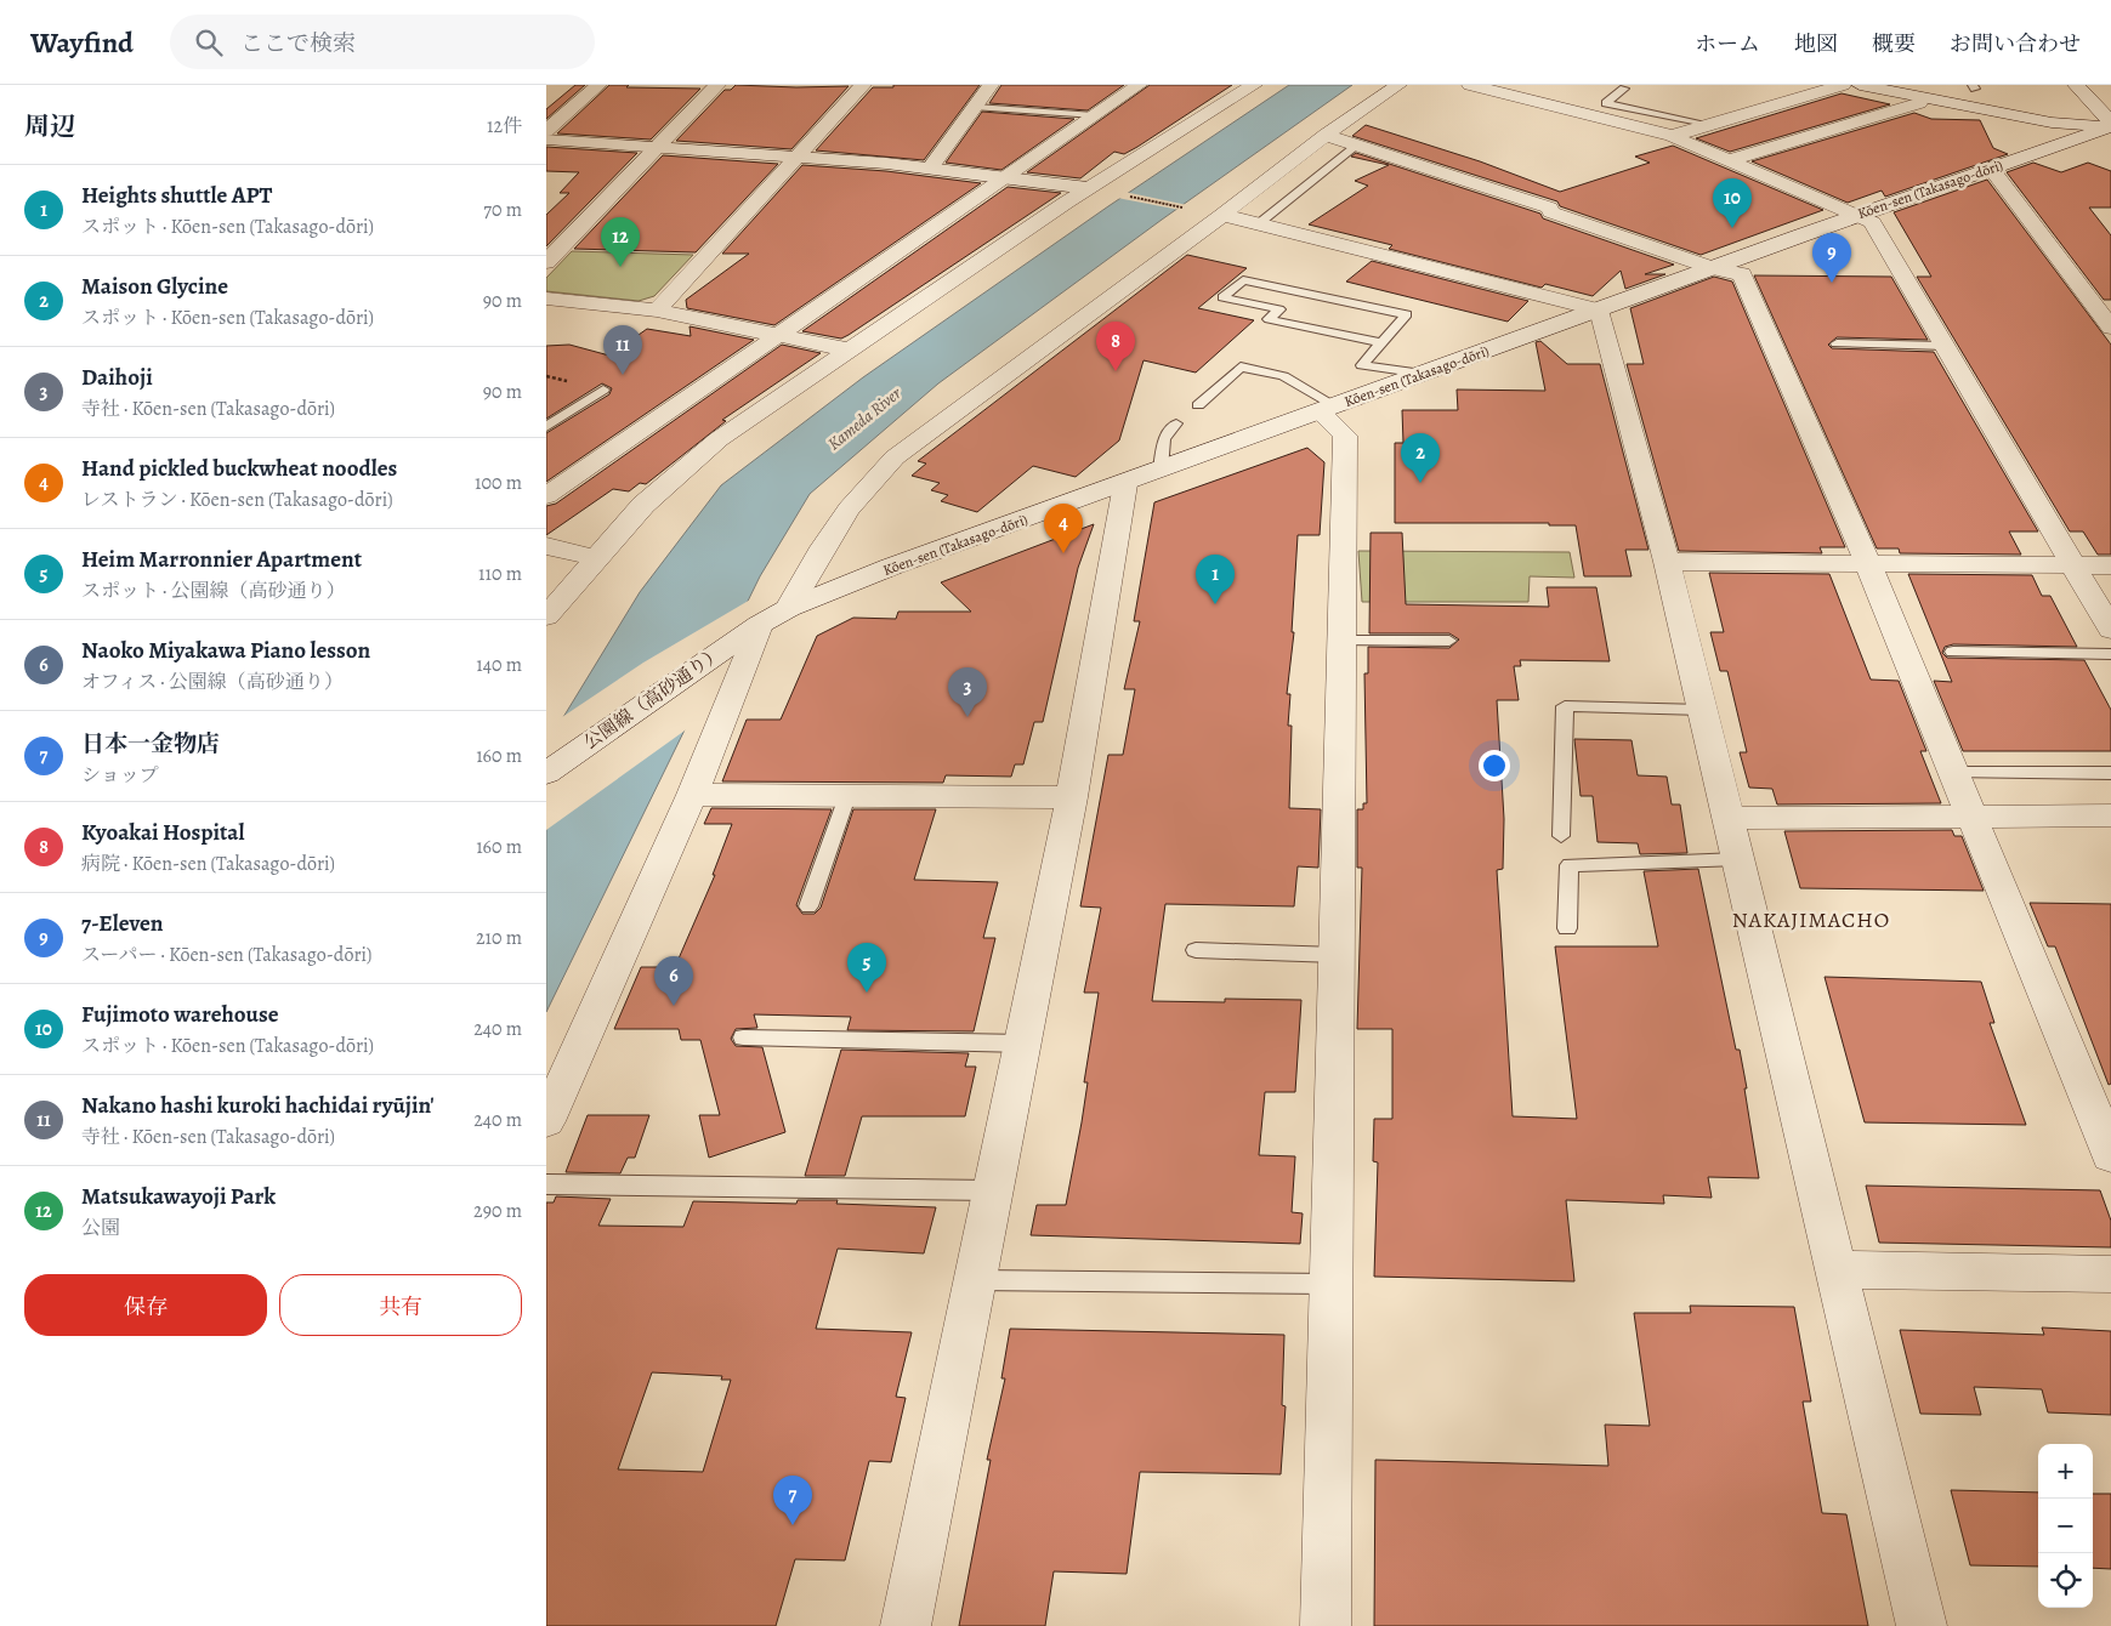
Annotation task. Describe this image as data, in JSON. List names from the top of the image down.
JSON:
{
  "streets": {
    "street": ["Kōen-sen (Takasago-dōri)", "公園線（高砂通り）"]
  },
  "crossings": [
    ["Kōen-sen (Takasago-dōri)", "公園線（高砂通り）"]
  ],
  "districts": ["NAKAJIMACHO"],
  "water": ["Kameda River"],
  "page": {
    "header": "Wayfind",
    "search": "ここで検索",
    "nav": [
      "ホーム",
      "地図",
      "概要",
      "お問い合わせ"
    ],
    "heading": ["周辺", "12件"],
    "list": [
      {
        "mark": "1",
        "name": "Heights shuttle APT",
        "note": "スポット · Kōen-sen (Takasago-dōri)",
        "value": "70 m"
      },
      {
        "mark": "2",
        "name": "Maison Glycine",
        "note": "スポット · Kōen-sen (Takasago-dōri)",
        "value": "90 m"
      },
      {
        "mark": "3",
        "name": "Daihoji",
        "note": "寺社 · Kōen-sen (Takasago-dōri)",
        "value": "90 m"
      },
      {
        "mark": "4",
        "name": "Hand pickled buckwheat noodles",
        "note": "レストラン · Kōen-sen (Takasago-dōri)",
        "value": "100 m"
      },
      {
        "mark": "5",
        "name": "Heim Marronnier Apartment",
        "note": "スポット · 公園線（高砂通り）",
        "value": "110 m"
      },
      {
        "mark": "6",
        "name": "Naoko Miyakawa Piano lesson",
        "note": "オフィス · 公園線（高砂通り）",
        "value": "140 m"
      },
      {
        "mark": "7",
        "name": "日本一金物店",
        "note": "ショップ",
        "value": "160 m"
      },
      {
        "mark": "8",
        "name": "Kyoakai Hospital",
        "note": "病院 · Kōen-sen (Takasago-dōri)",
        "value": "160 m"
      },
      {
        "mark": "9",
        "name": "7-Eleven",
        "note": "スーパー · Kōen-sen (Takasago-dōri)",
        "value": "210 m"
      },
      {
        "mark": "10",
        "name": "Fujimoto warehouse",
        "note": "スポット · Kōen-sen (Takasago-dōri)",
        "value": "240 m"
      },
      {
        "mark": "11",
        "name": "Nakano hashi kuroki hachidai ryūjin'",
        "note": "寺社 · Kōen-sen (Takasago-dōri)",
        "value": "240 m"
      },
      {
        "mark": "12",
        "name": "Matsukawayoji Park",
        "note": "公園",
        "value": "290 m"
      }
    ],
    "pins": [
      "10",
      "12",
      "9",
      "8",
      "11",
      "2",
      "4",
      "1",
      "3",
      "5",
      "6",
      "7"
    ],
    "buttons": ["保存", "共有"],
    "map_buttons": ["+", "−"]
  }
}
